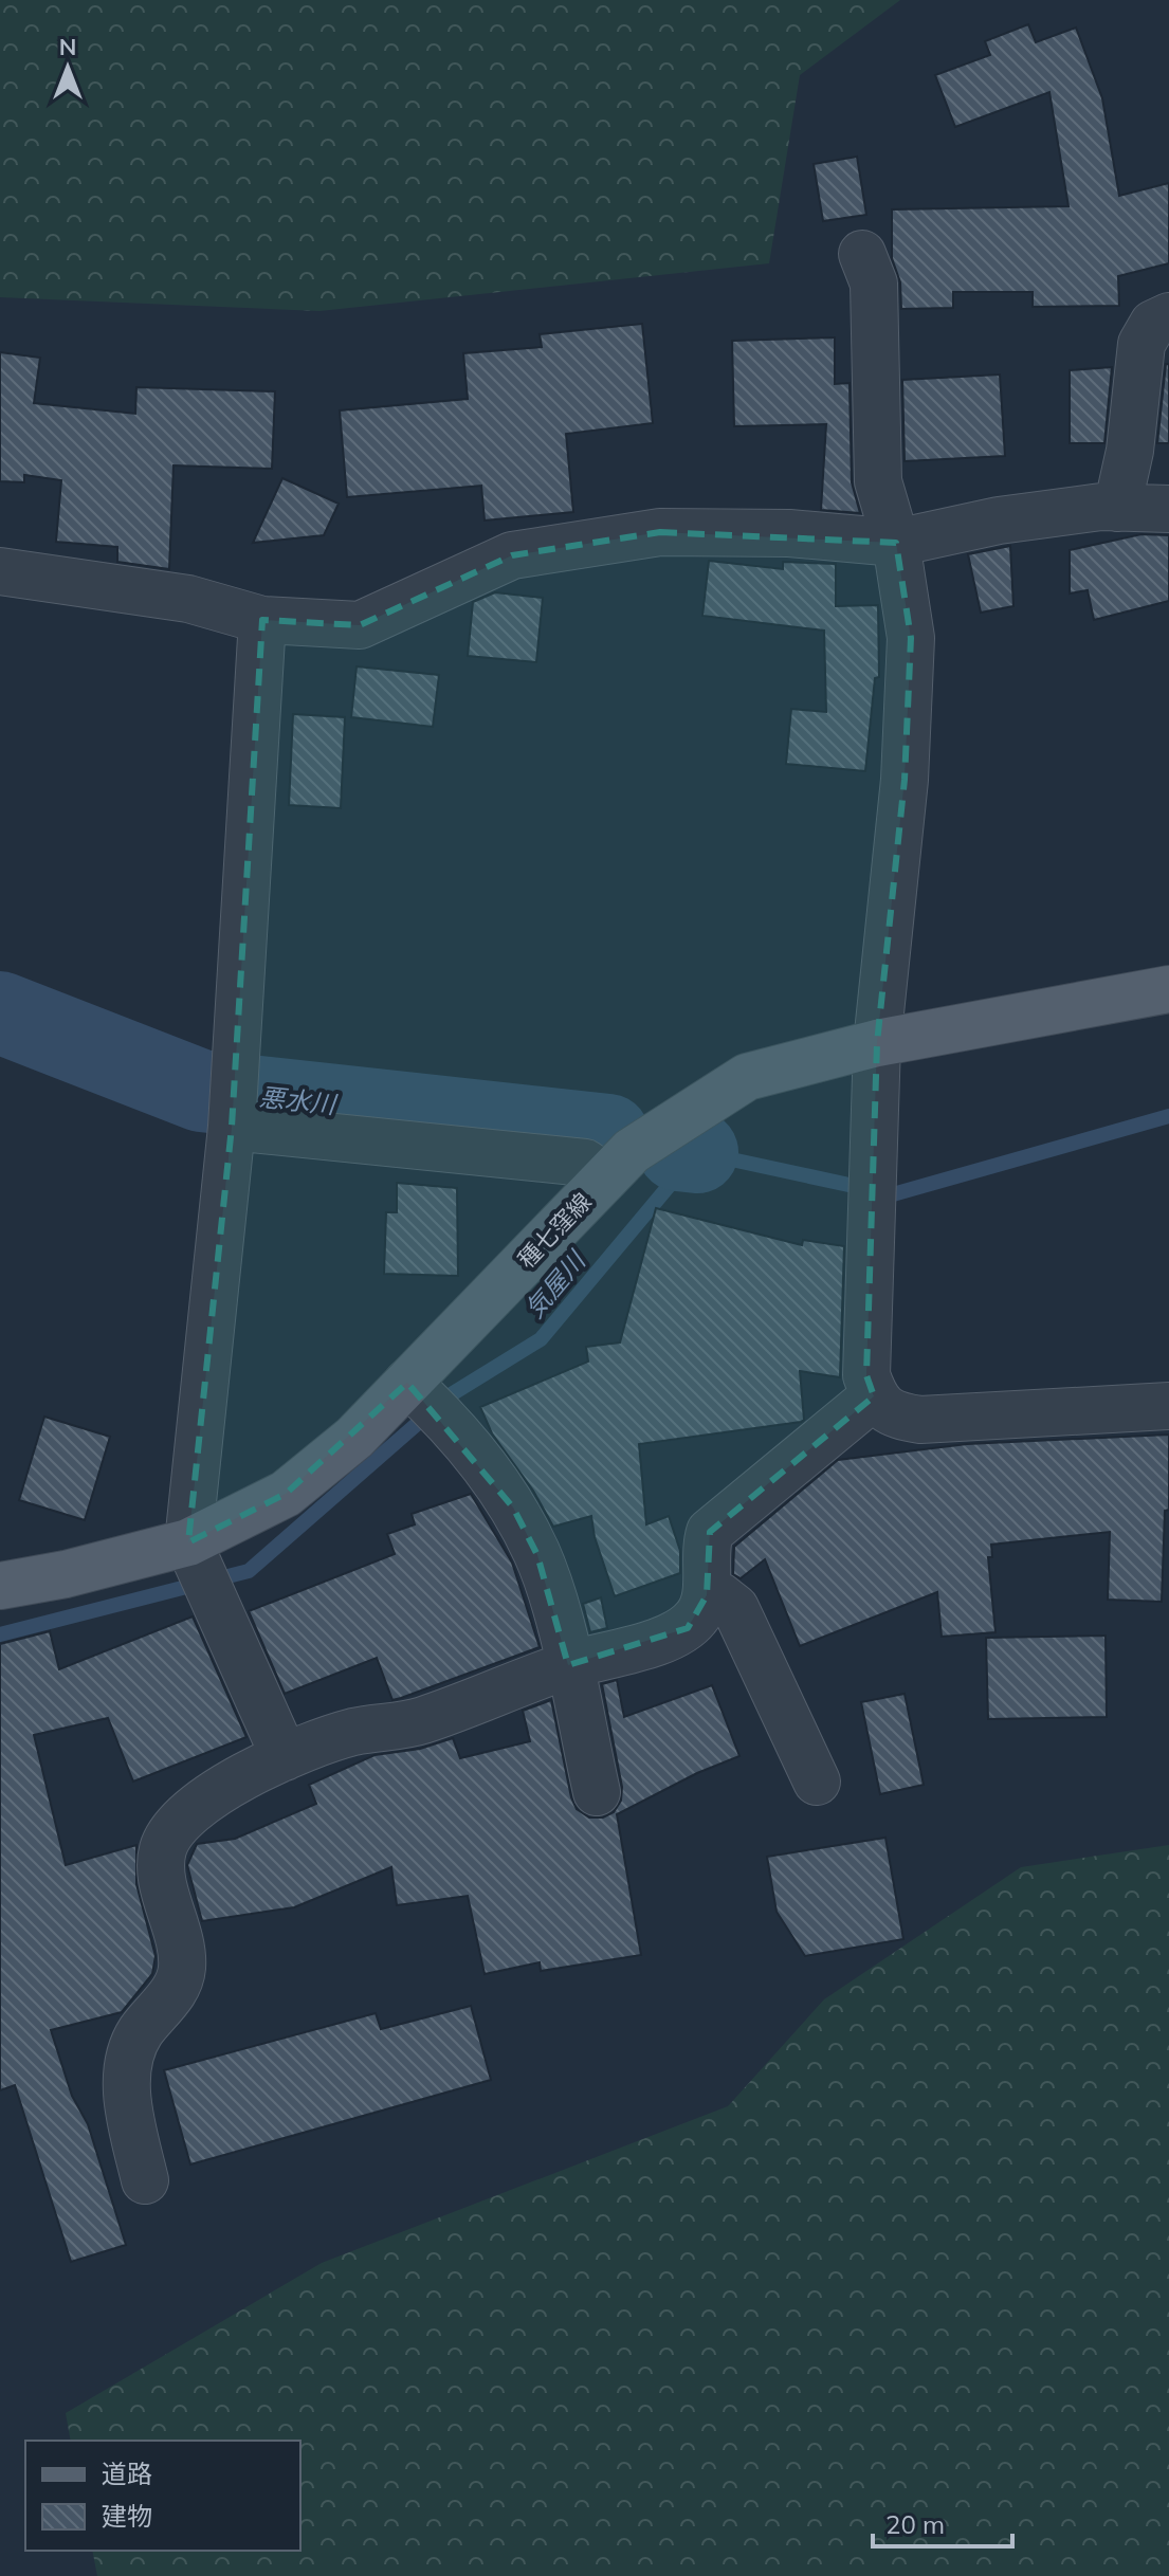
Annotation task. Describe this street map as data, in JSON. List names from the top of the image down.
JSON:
{
  "streets": {
    "main road": ["種七窪線"]
  },
  "water": ["悪水川", "気屋川"],
  "legend": ["道路", "建物"],
  "scale_bar": "20 m",
  "north": "top"
}
